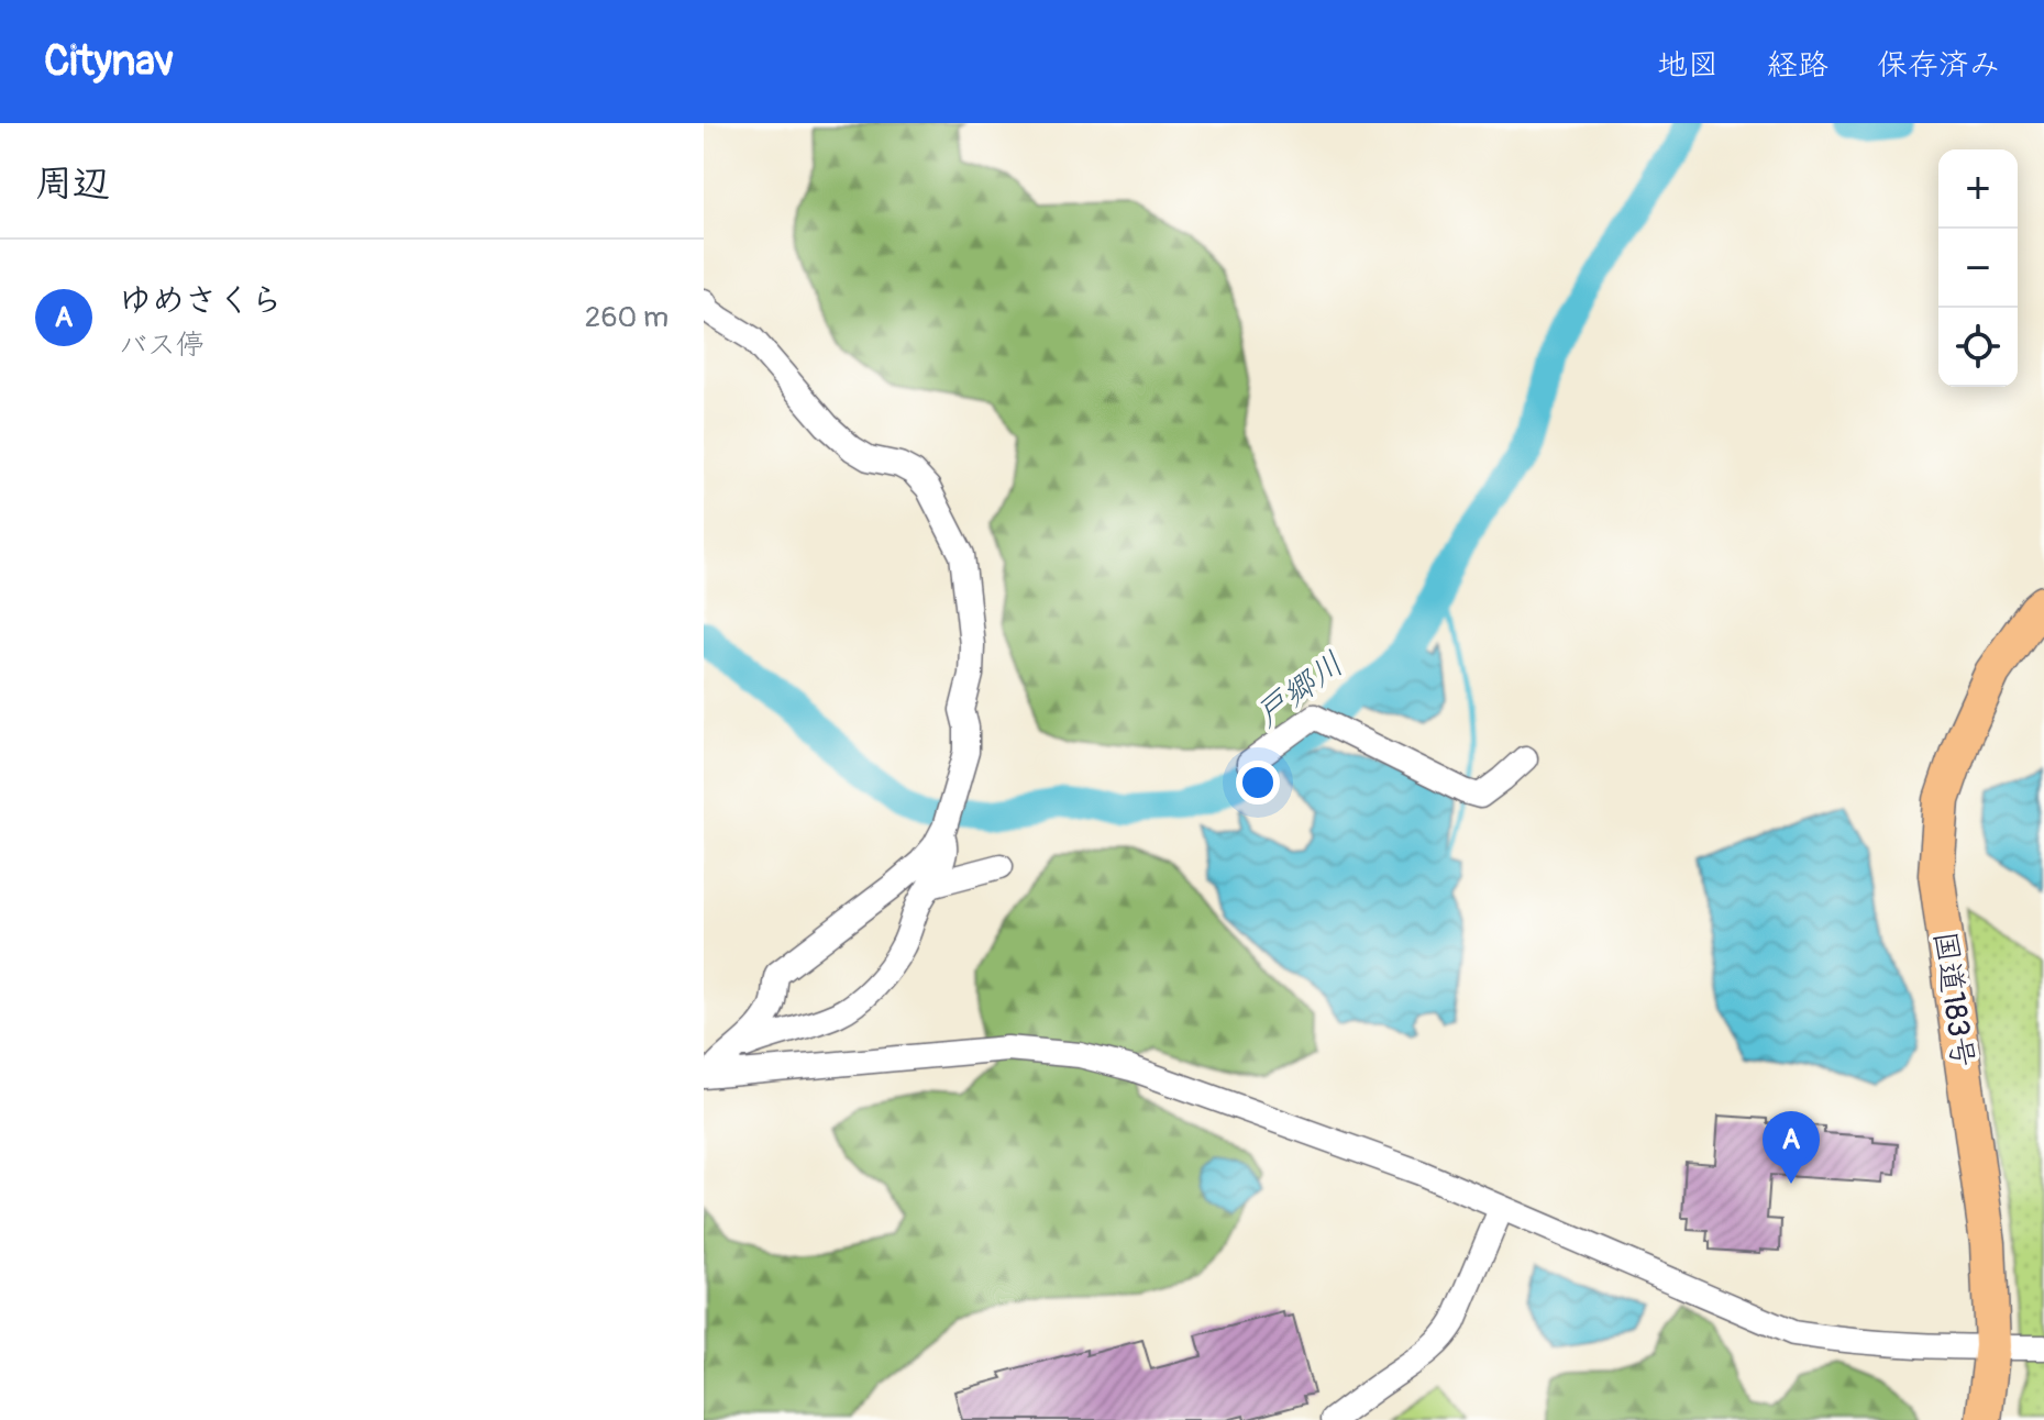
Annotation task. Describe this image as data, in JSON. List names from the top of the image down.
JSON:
{
  "streets": {
    "highway": ["国道183号"]
  },
  "water": ["戸郷川"],
  "page": {
    "header": "Citynav",
    "nav": ["地図", "経路", "保存済み"],
    "heading": "周辺",
    "map_buttons": ["+", "−"],
    "list": [
      {
        "mark": "A",
        "name": "ゆめさくら",
        "note": "バス停",
        "value": "260 m"
      }
    ],
    "pins": "A"
  }
}
